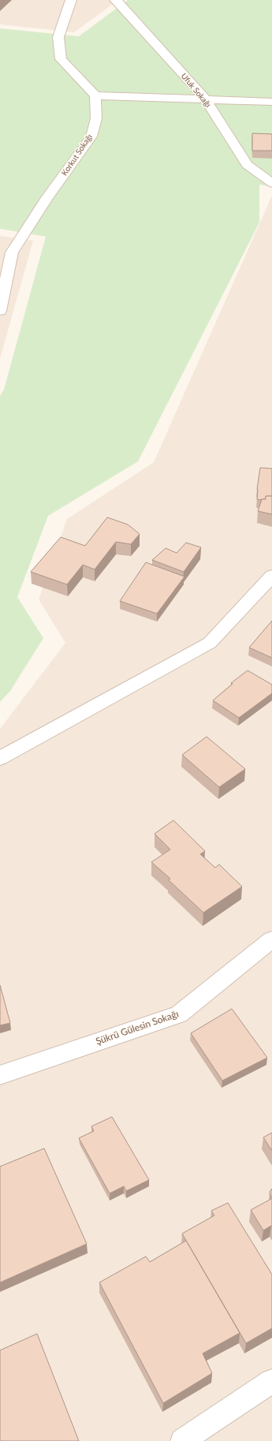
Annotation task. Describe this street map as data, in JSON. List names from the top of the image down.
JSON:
{
  "streets": {
    "street": ["Ufuk Sokağı", "Korkut Sokağı", "Şükrü Gülesin Sokağı"]
  }
}
